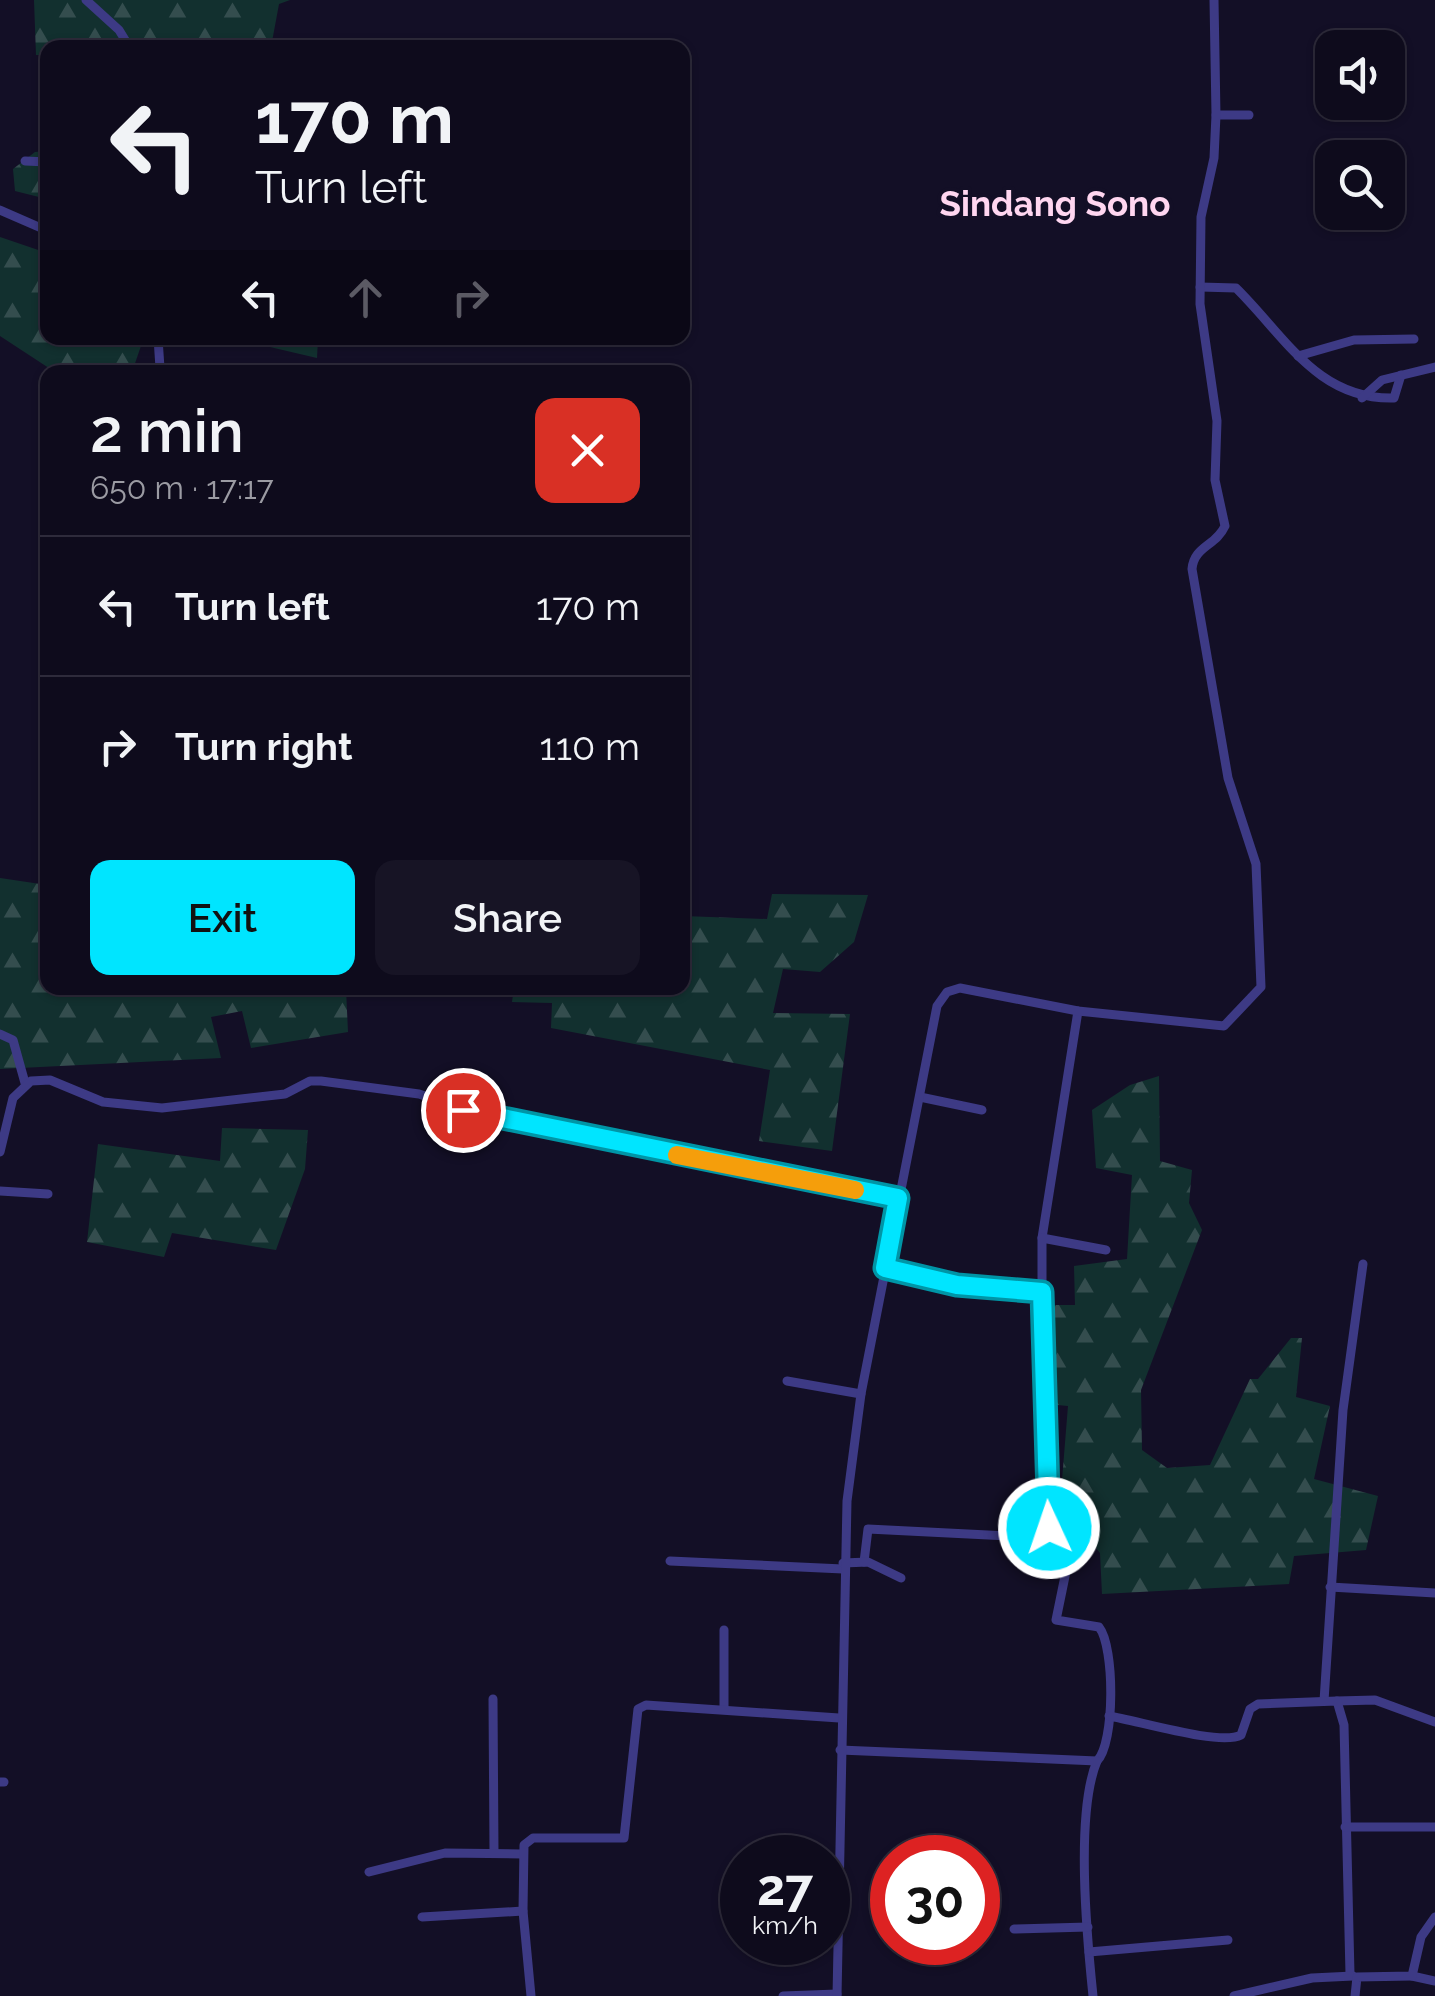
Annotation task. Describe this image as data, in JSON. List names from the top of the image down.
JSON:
{
  "districts": ["Sindang Sono"],
  "page": {
    "turn": ["170 m", "Turn left"],
    "heading": ["2 min", "650 m · 17:17"],
    "list": [
      {
        "name": "Turn left",
        "value": "170 m"
      },
      {
        "name": "Turn right",
        "value": "110 m"
      }
    ],
    "buttons": ["Exit", "Share"],
    "speed": "27 km/h",
    "limit": "30"
  }
}
